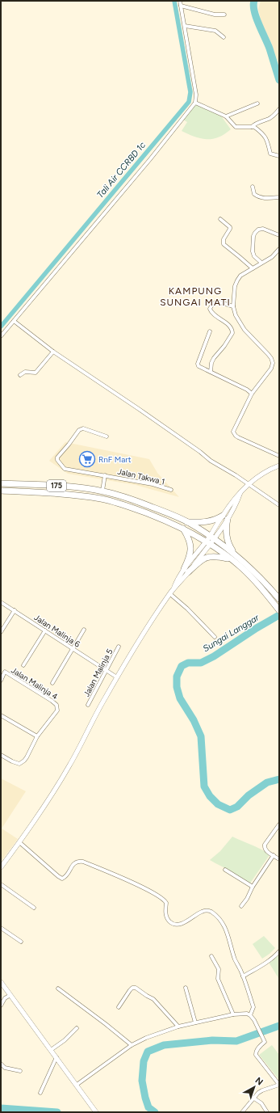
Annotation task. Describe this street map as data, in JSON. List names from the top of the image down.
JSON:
{
  "streets": {
    "highway": ["175"],
    "street": [
      "Jalan Takwa 1",
      "Jalan Malinja 6",
      "Jalan Malinja 5",
      "Jalan Malinja 4"
    ]
  },
  "crossings": [
    ["Jalan Malinja 6", "Jalan Malinja 5"]
  ],
  "districts": ["KAMPUNG SUNGAI MATI"],
  "water": ["Tali Air CCRBD 1c", "Sungai Langgar"],
  "places": {
    "supermarket": ["RnF Mart"]
  },
  "north": "top right"
}
